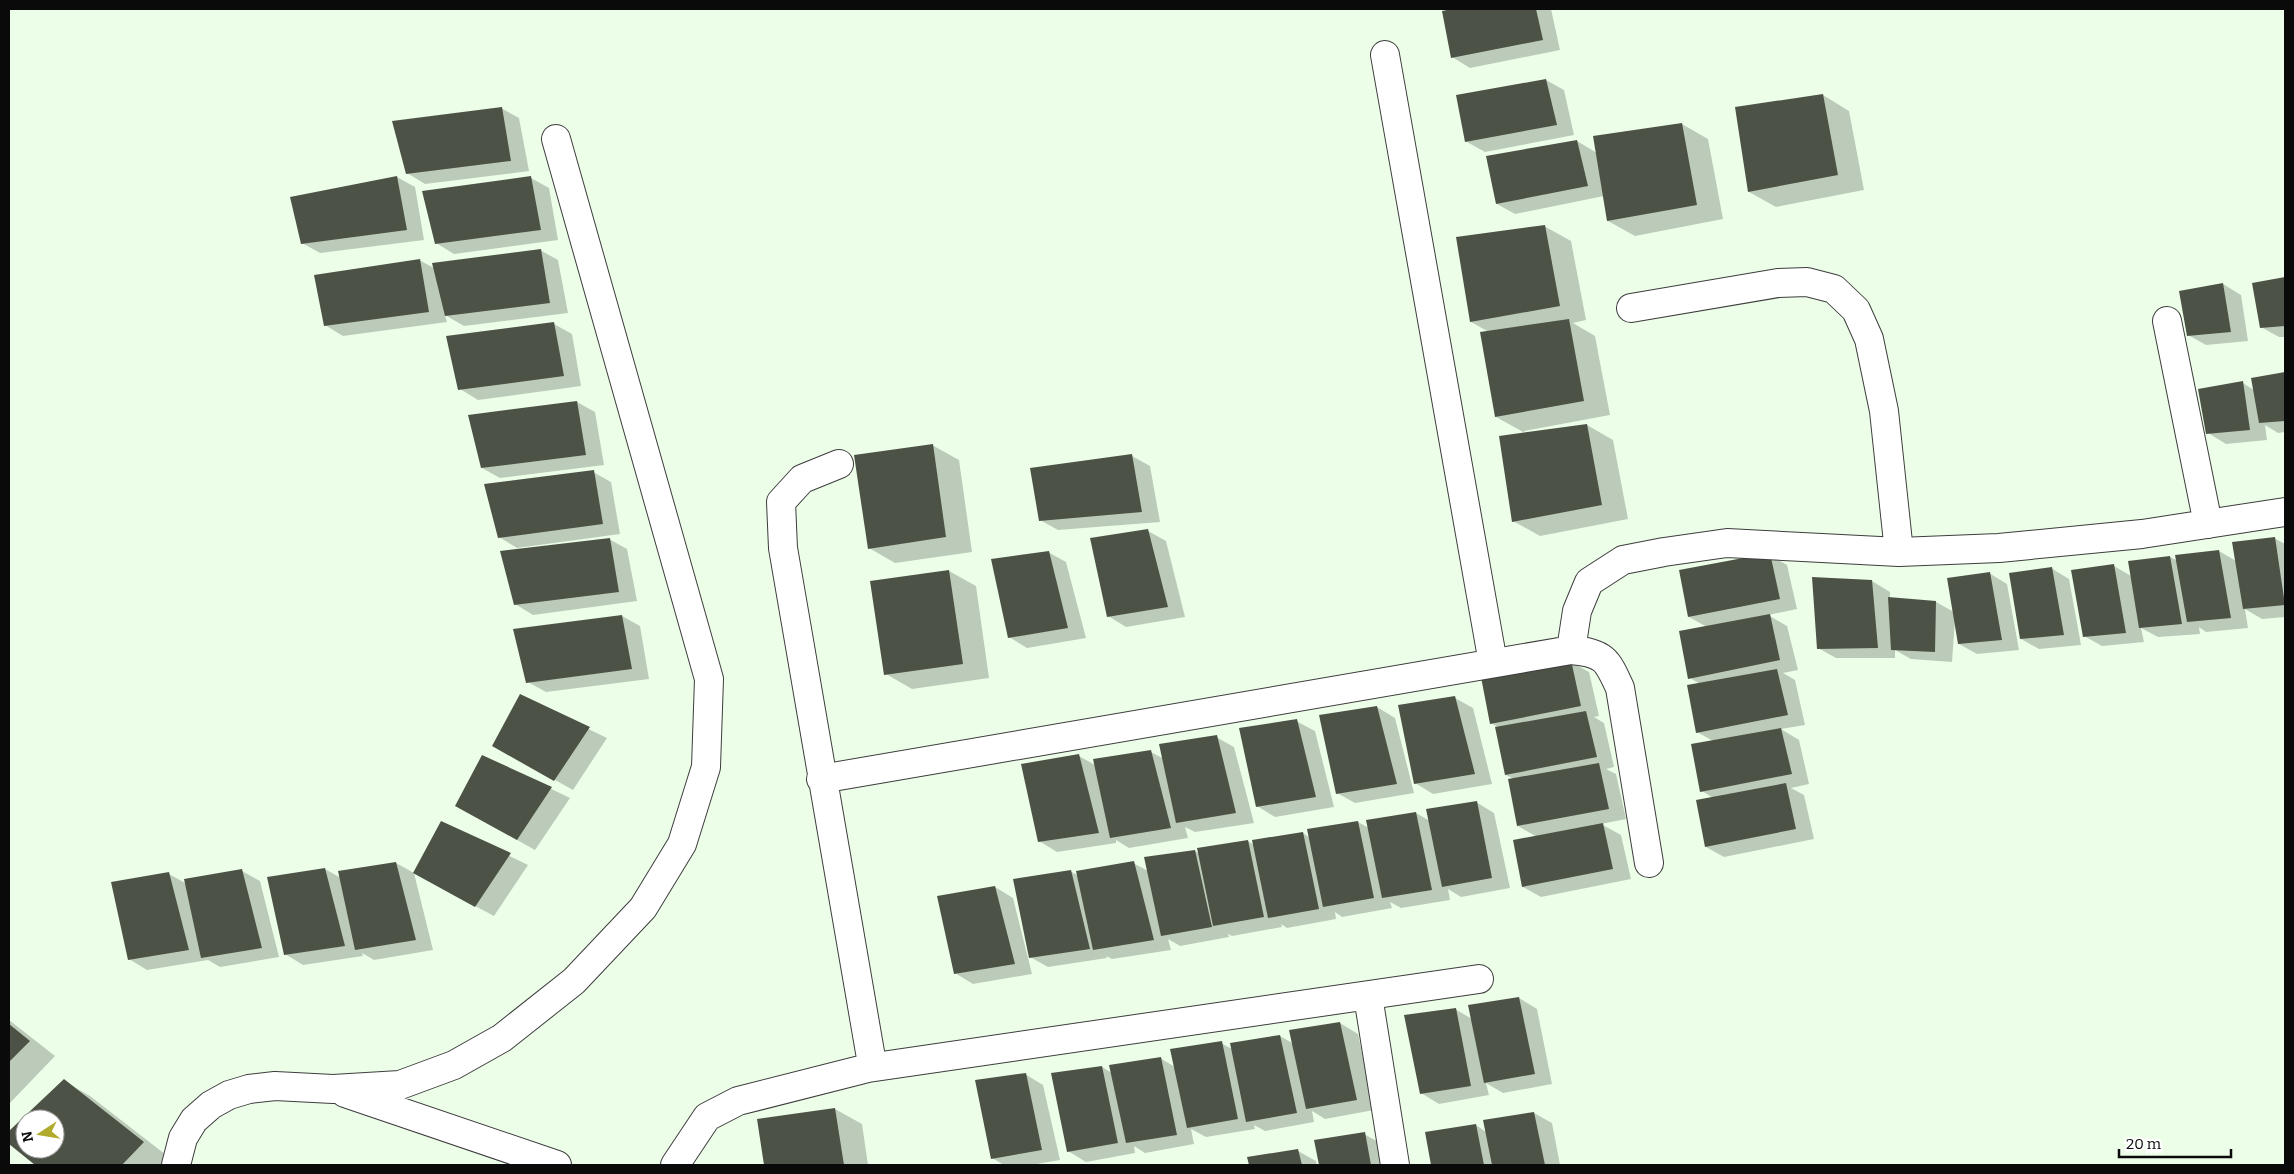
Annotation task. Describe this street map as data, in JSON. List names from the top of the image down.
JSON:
{
  "scale_bar": "20 m",
  "north": "left"
}
